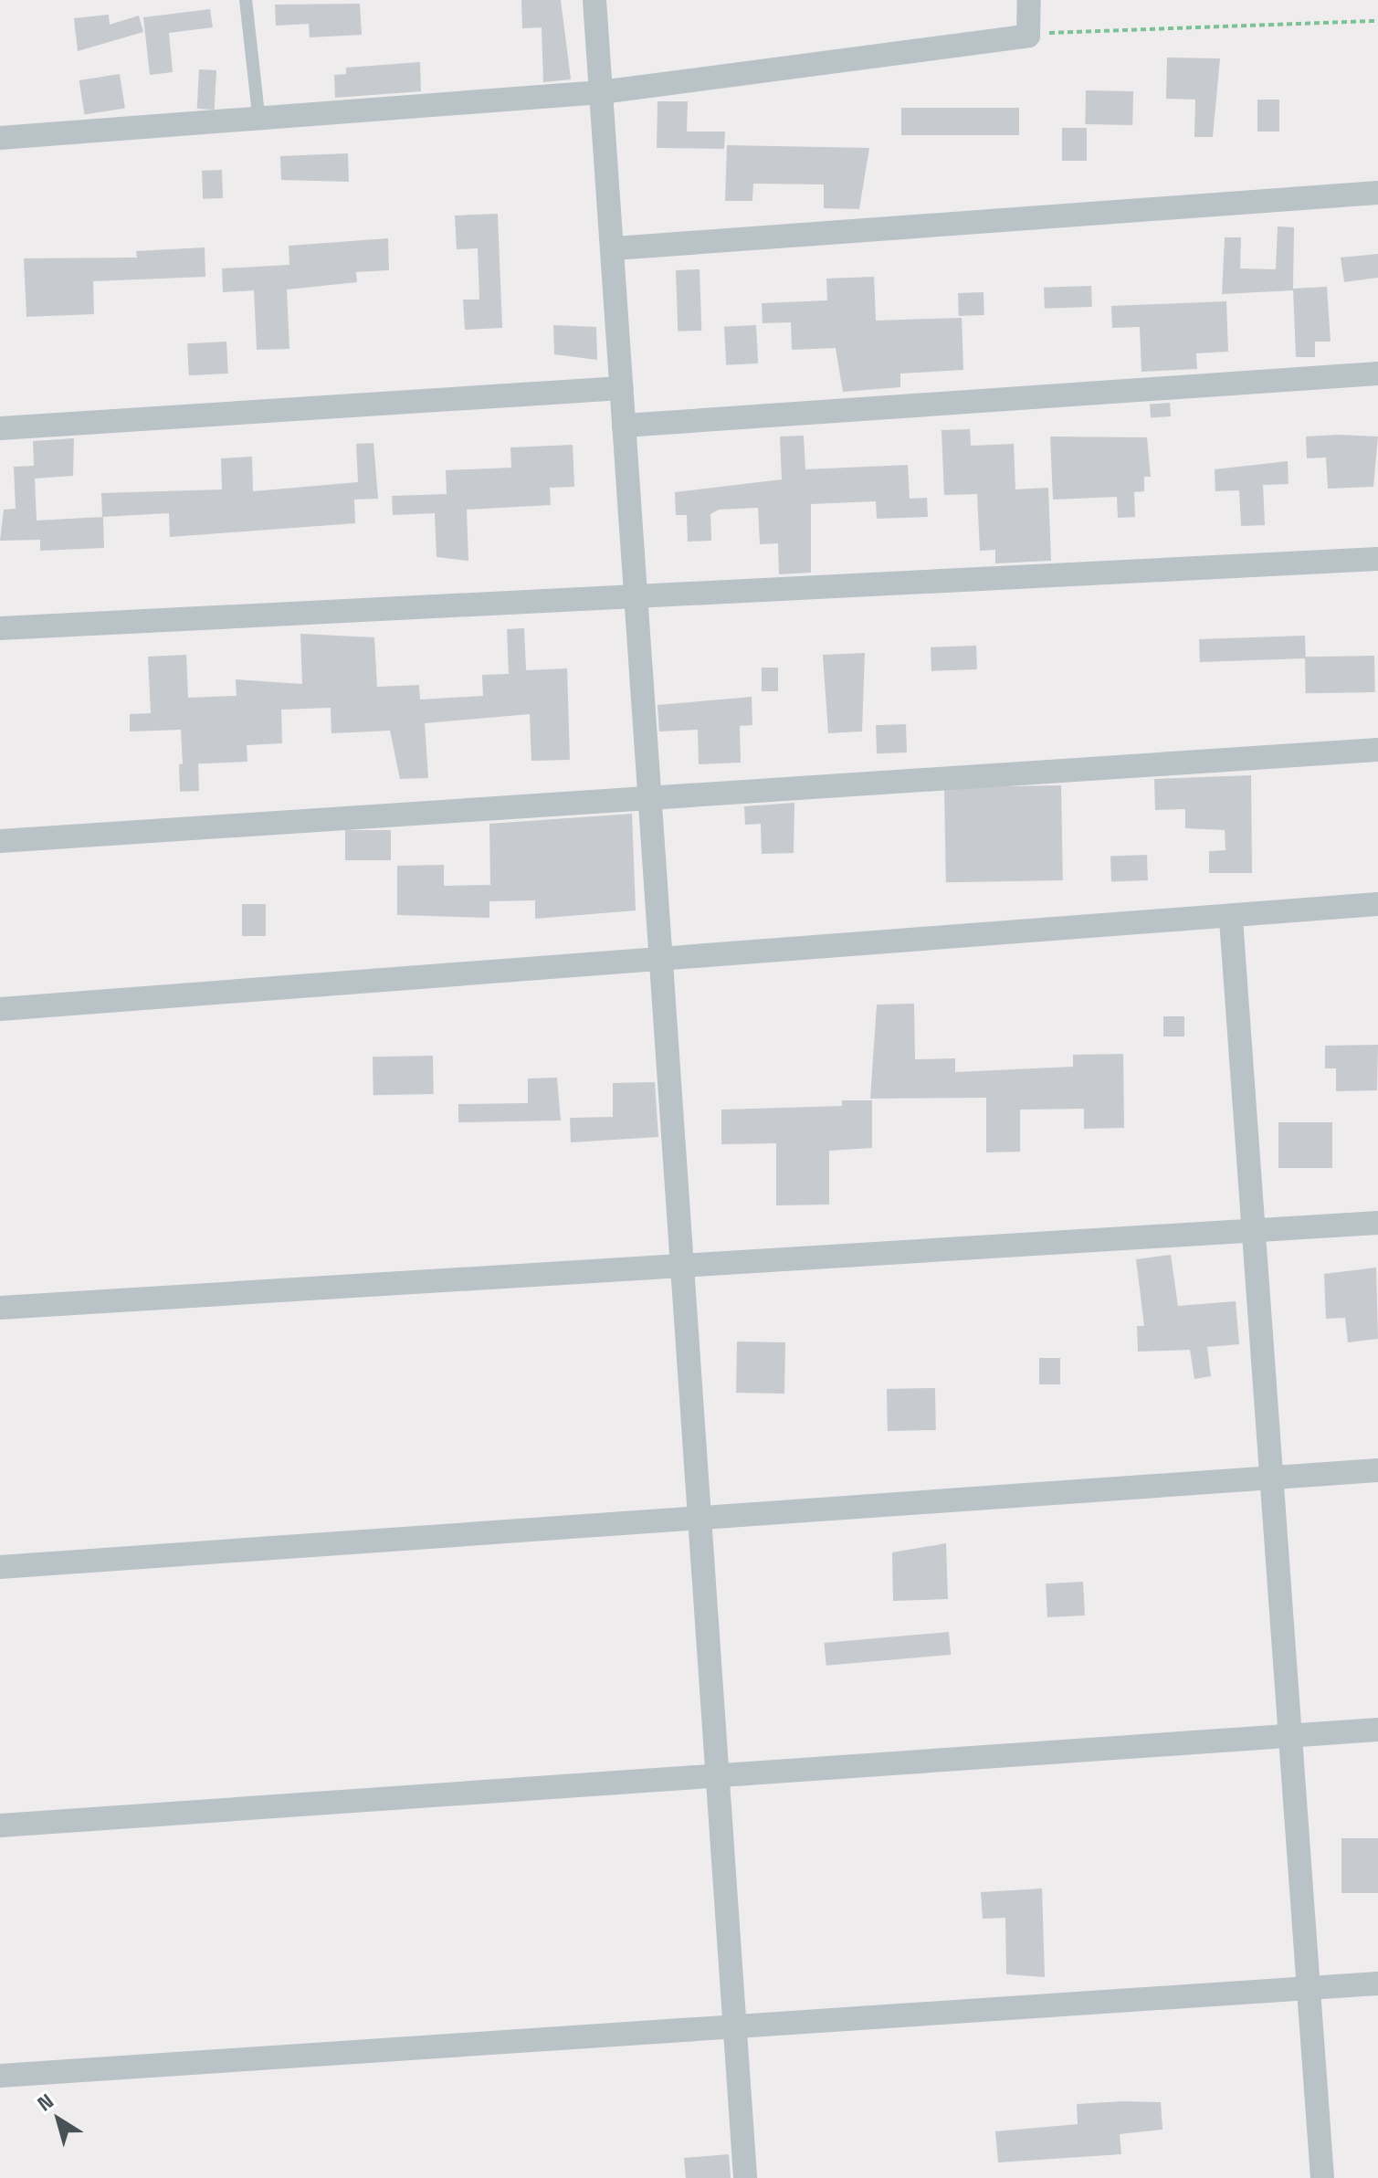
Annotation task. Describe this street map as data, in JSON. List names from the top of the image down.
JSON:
{
  "north": "top left"
}
